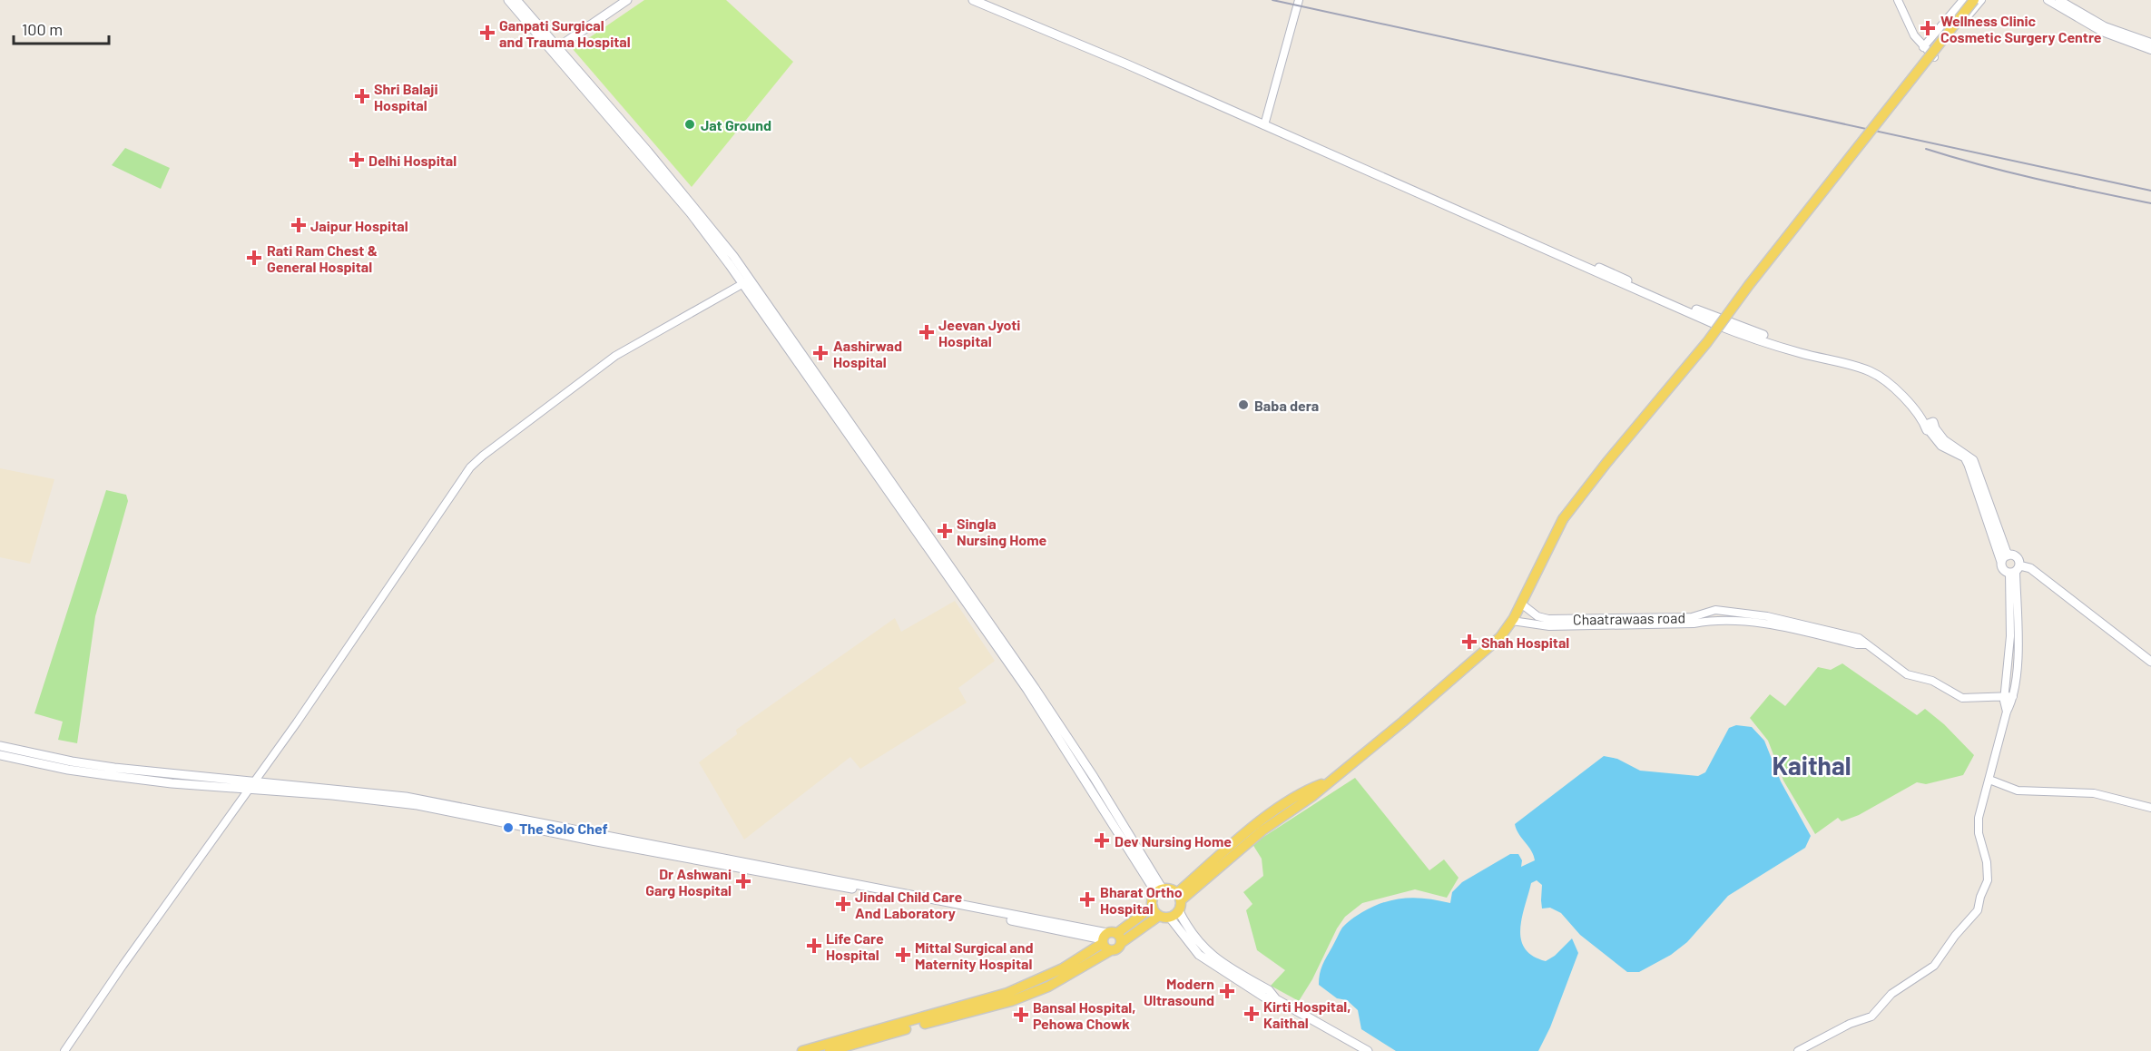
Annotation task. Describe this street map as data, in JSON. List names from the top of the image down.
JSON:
{
  "streets": {
    "street": ["Chaatrawaas road"]
  },
  "districts": ["Kaithal"],
  "places": {
    "health": [
      "Wellness Clinic Cosmetic Surgery Centre",
      "Ganpati Surgical and Trauma Hospital",
      "Shri Balaji Hospital",
      "Delhi Hospital",
      "Jaipur Hospital",
      "Rati Ram Chest & General Hospital",
      "Jeevan Jyoti Hospital",
      "Aashirwad Hospital",
      "Singla Nursing Home",
      "Shah Hospital",
      "Dev Nursing Home",
      "Dr Ashwani Garg Hospital",
      "Bharat Ortho Hospital",
      "Jindal Child Care And Laboratory",
      "Life Care Hospital",
      "Mittal Surgical and Maternity Hospital",
      "Modern Ultrasound",
      "Kirti Hospital, Kaithal",
      "Bansal Hospital, Pehowa Chowk"
    ],
    "other": ["Jat Ground", "Baba dera", "The Solo Chef"]
  },
  "scale_bar": "100 m"
}
